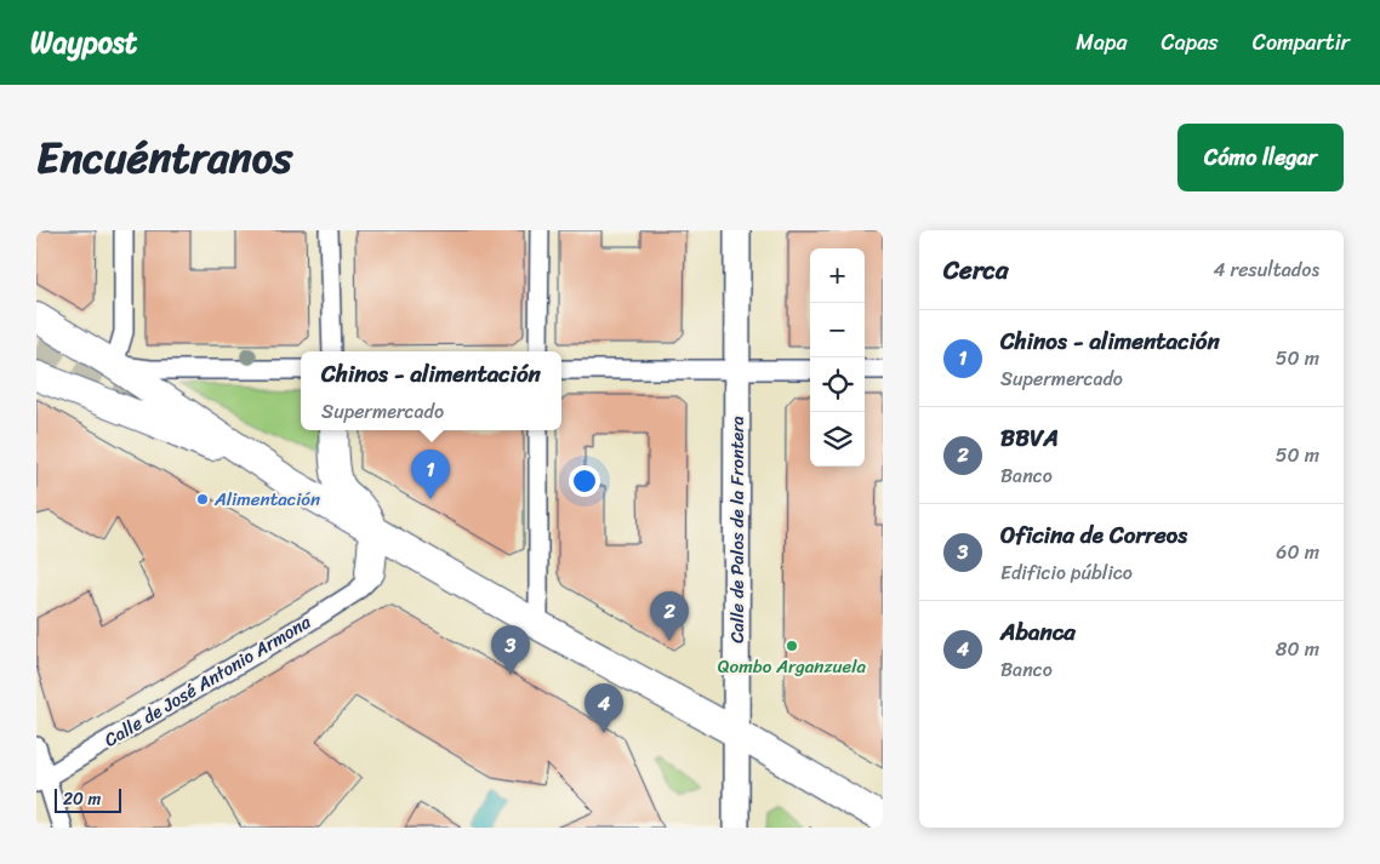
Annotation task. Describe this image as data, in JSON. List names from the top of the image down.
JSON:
{
  "streets": {
    "main road": ["Calle de Palos de la Frontera"],
    "street": ["Calle de José Antonio Armona"]
  },
  "places": ["Alimentación", "Qombo Arganzuela"],
  "scale_bar": "20 m",
  "page": {
    "header": "Waypost",
    "nav": ["Mapa", "Capas", "Compartir"],
    "title": "Encuéntranos",
    "buttons": "Cómo llegar",
    "heading": ["Cerca", "4 resultados"],
    "map_buttons": ["+", "−"],
    "list": [
      {
        "mark": "1",
        "name": "Chinos - alimentación",
        "note": "Supermercado",
        "value": "50 m"
      },
      {
        "mark": "2",
        "name": "BBVA",
        "note": "Banco",
        "value": "50 m"
      },
      {
        "mark": "3",
        "name": "Oficina de Correos",
        "note": "Edificio público",
        "value": "60 m"
      },
      {
        "mark": "4",
        "name": "Abanca",
        "note": "Banco",
        "value": "80 m"
      }
    ],
    "popup": ["Chinos - alimentación", "Supermercado"],
    "pins": [
      "1",
      "2",
      "3",
      "4"
    ],
    "scale": "20 m"
  }
}
